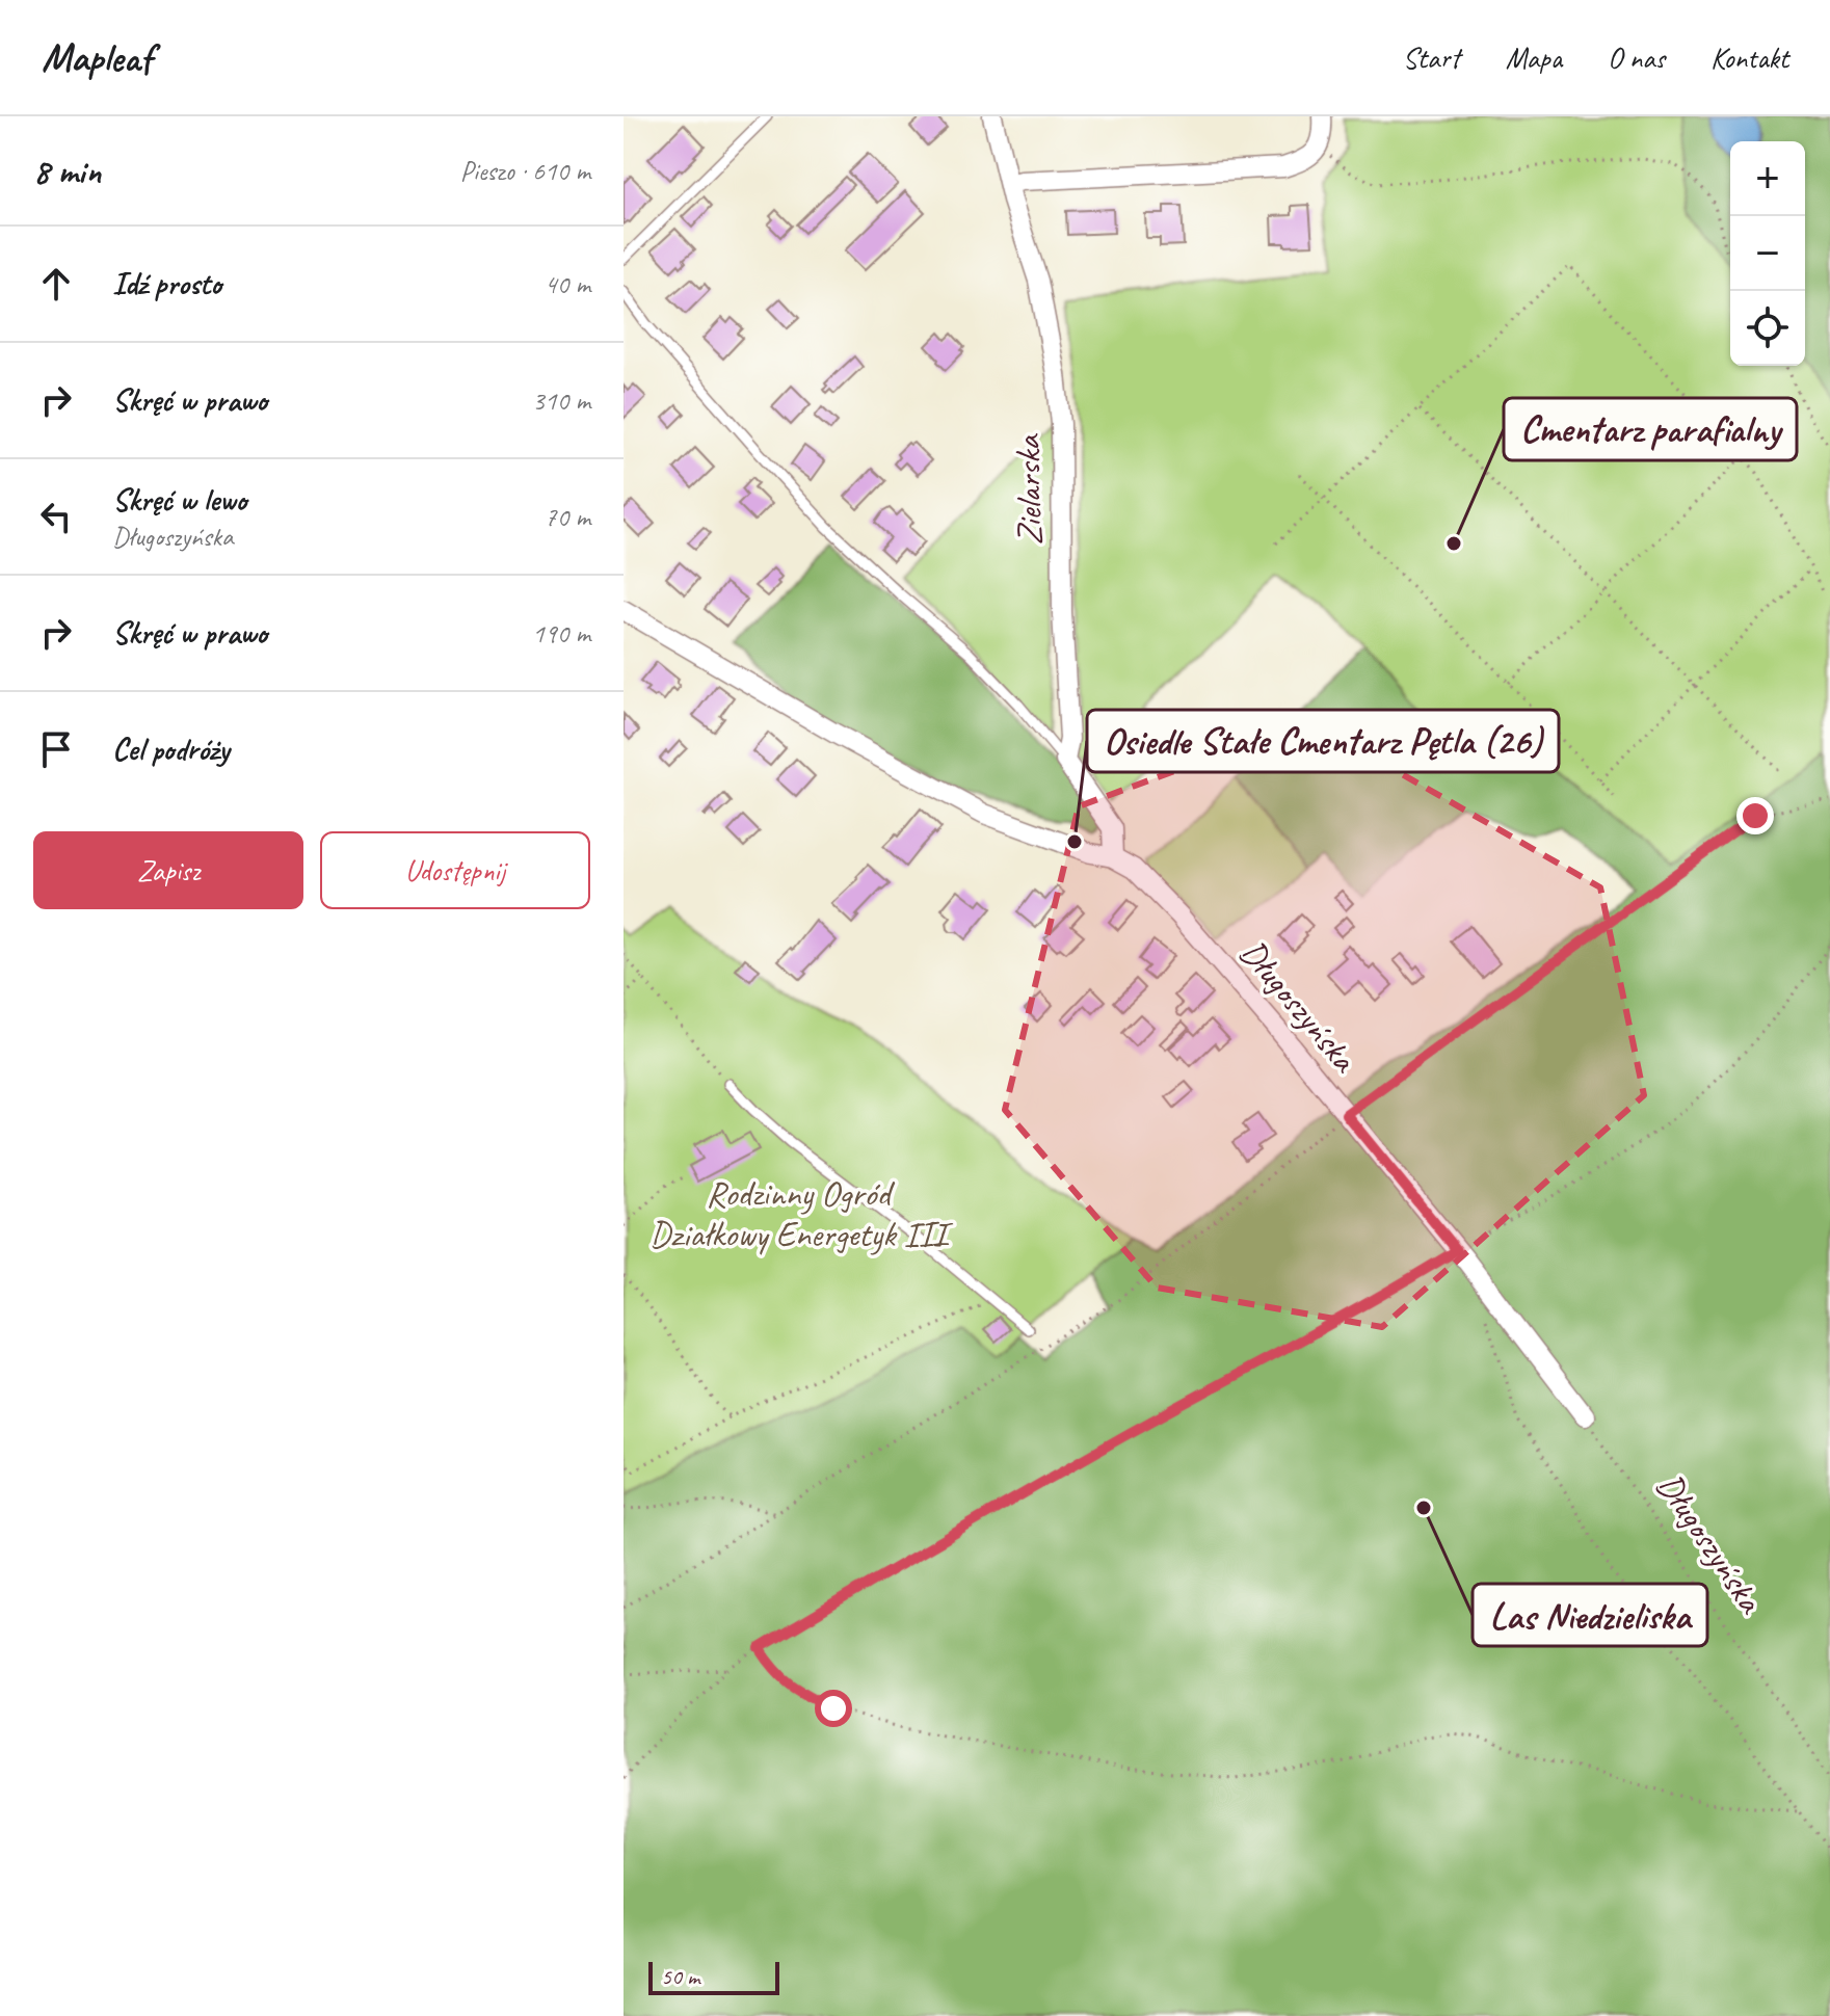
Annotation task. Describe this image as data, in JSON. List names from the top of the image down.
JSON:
{
  "streets": {
    "street": ["Zielarska", "Długoszyńska"]
  },
  "parks": ["Rodzinny Ogród Działkowy Energetyk III"],
  "places": ["Cmentarz parafialny", "Osiedle Stałe Cmentarz Pętla (26)", "Las Niedzieliska"],
  "scale_bar": "50 m",
  "page": {
    "header": "Mapleaf",
    "nav": [
      "Start",
      "Mapa",
      "O nas",
      "Kontakt"
    ],
    "heading": ["8 min", "Pieszo · 610 m"],
    "map_buttons": ["+", "−"],
    "list": [
      ["Idź prosto", "40 m"],
      ["Skręć w prawo", "310 m"],
      ["Skręć w lewo", "Długoszyńska", "70 m"],
      ["Skręć w prawo", "190 m"],
      "Cel podróży"
    ],
    "buttons": ["Zapisz", "Udostępnij"],
    "scale": "50 m"
  }
}
